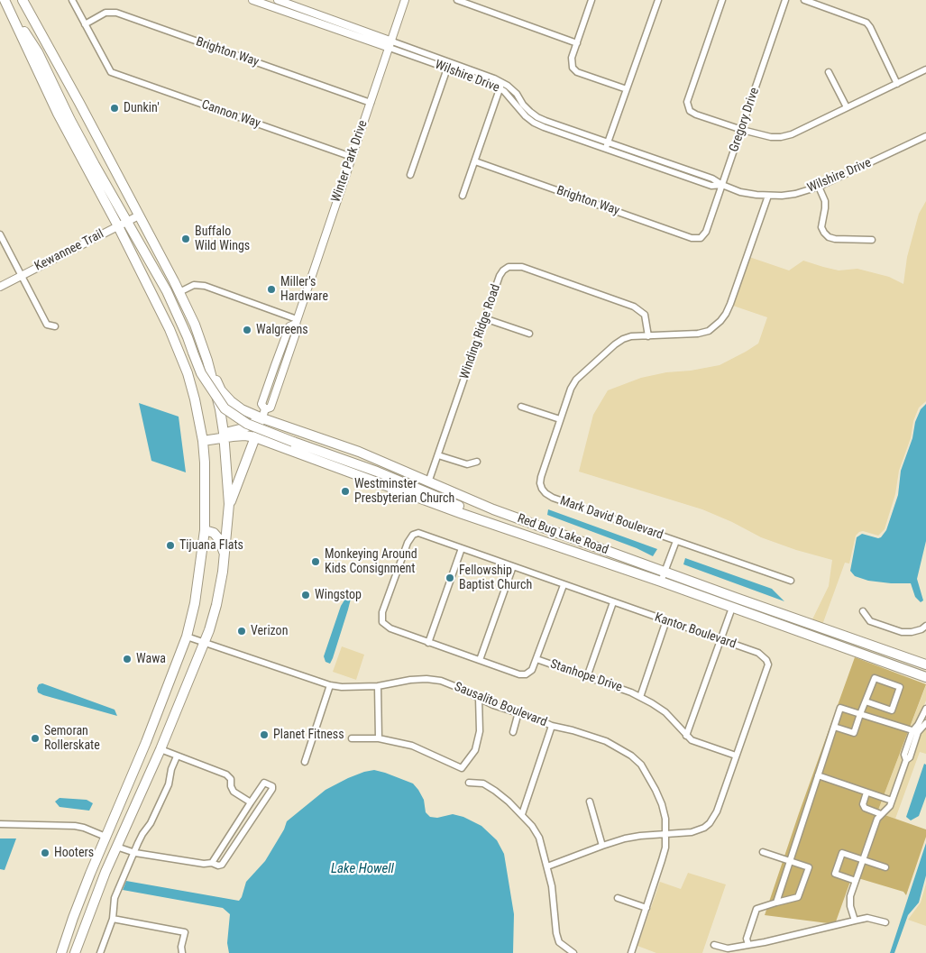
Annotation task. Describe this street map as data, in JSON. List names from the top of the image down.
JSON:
{
  "streets": {
    "main road": ["Winter Park Drive", "Red Bug Lake Road"],
    "street": [
      "Brighton Way",
      "Wilshire Drive",
      "Cannon Way",
      "Gregory Drive",
      "Kewannee Trail",
      "Winding Ridge Road",
      "Mark David Boulevard",
      "Kantor Boulevard",
      "Stanhope Drive",
      "Sausalito Boulevard"
    ]
  },
  "crossings": [
    ["Brighton Way", "Cannon Way"],
    ["Brighton Way", "Gregory Drive"],
    ["Brighton Way", "Winter Park Drive"],
    ["Wilshire Drive", "Gregory Drive"],
    ["Wilshire Drive", "Winter Park Drive"],
    ["Wilshire Drive", "Mark David Boulevard"],
    ["Cannon Way", "Winter Park Drive"],
    ["Winter Park Drive", "Red Bug Lake Road"],
    ["Winding Ridge Road", "Mark David Boulevard"],
    ["Winding Ridge Road", "Red Bug Lake Road"],
    ["Mark David Boulevard", "Red Bug Lake Road"],
    ["Kantor Boulevard", "Stanhope Drive"],
    ["Kantor Boulevard", "Sausalito Boulevard"]
  ],
  "water": ["Lake Howell"],
  "places": [
    "Dunkin'",
    "Buffalo Wild Wings",
    "Miller's Hardware",
    "Walgreens",
    "Westminster Presbyterian Church",
    "Tijuana Flats",
    "Monkeying Around Kids Consignment",
    "Fellowship Baptist Church",
    "Wingstop",
    "Verizon",
    "Wawa",
    "Planet Fitness",
    "Semoran Rollerskate",
    "Hooters"
  ]
}
